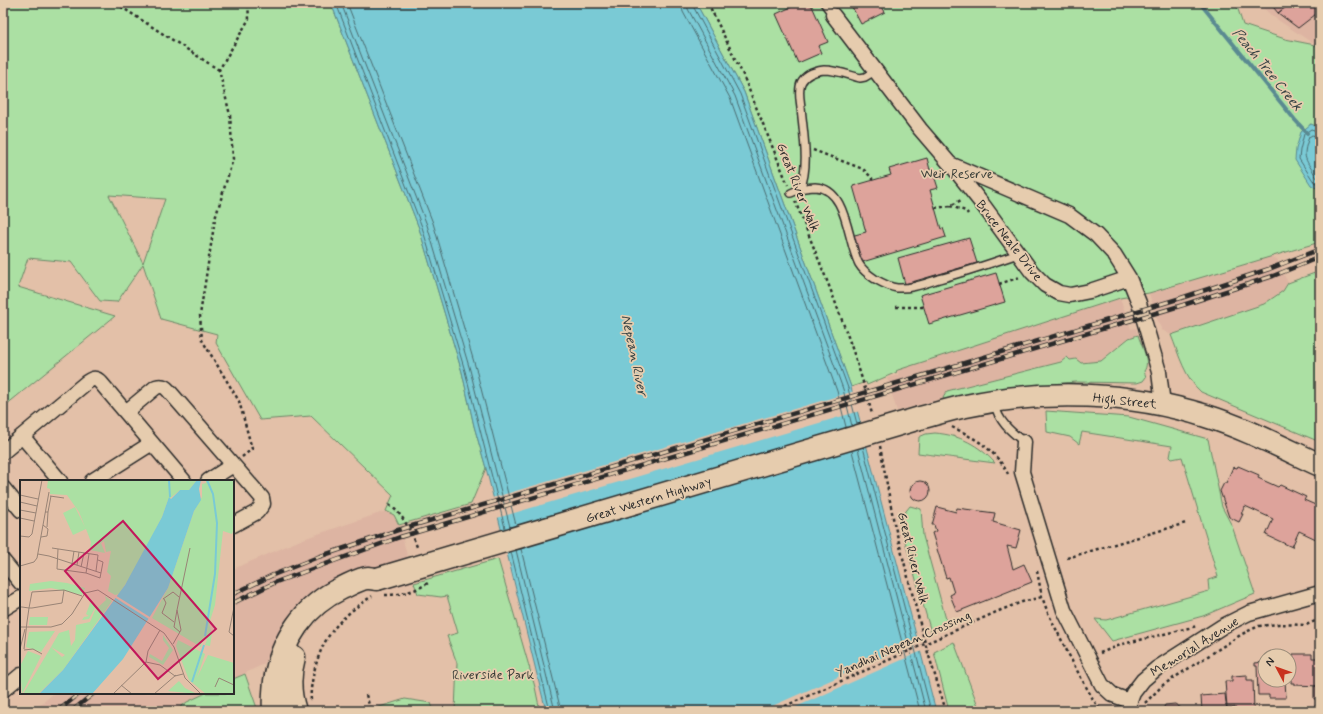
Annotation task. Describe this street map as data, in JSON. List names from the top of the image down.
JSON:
{
  "streets": {
    "highway": ["High Street", "Great Western Highway"],
    "street": ["Bruce Neale Drive", "Memorial Avenue"],
    "path": ["Great River Walk", "Yandhai Nepean Crossing"]
  },
  "crossings": [
    ["Bruce Neale Drive", "High Street"],
    ["High Street", "Great Western Highway"]
  ],
  "water": ["Peach Tree Creek", "Nepean River"],
  "parks": ["Weir Reserve", "Riverside Park"],
  "north": "top left"
}
